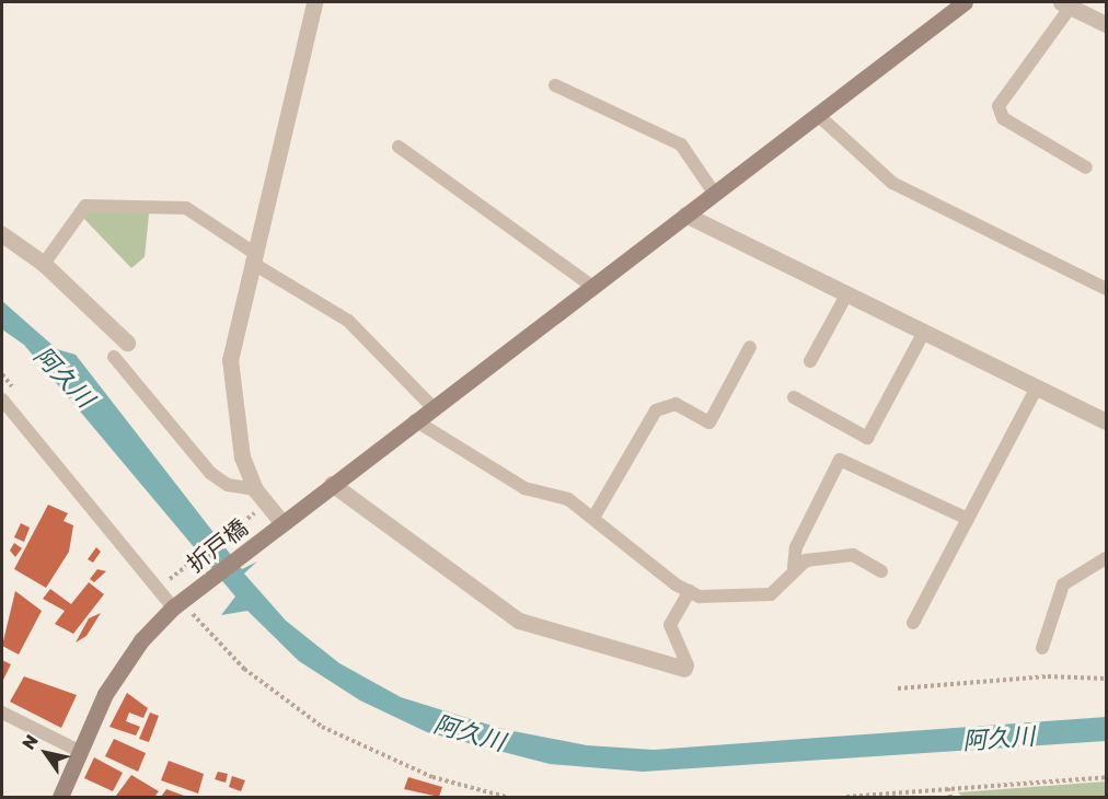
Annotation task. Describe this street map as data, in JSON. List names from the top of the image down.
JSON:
{
  "streets": {
    "street": ["折戸橋"]
  },
  "water": ["阿久川"],
  "north": "top left"
}
